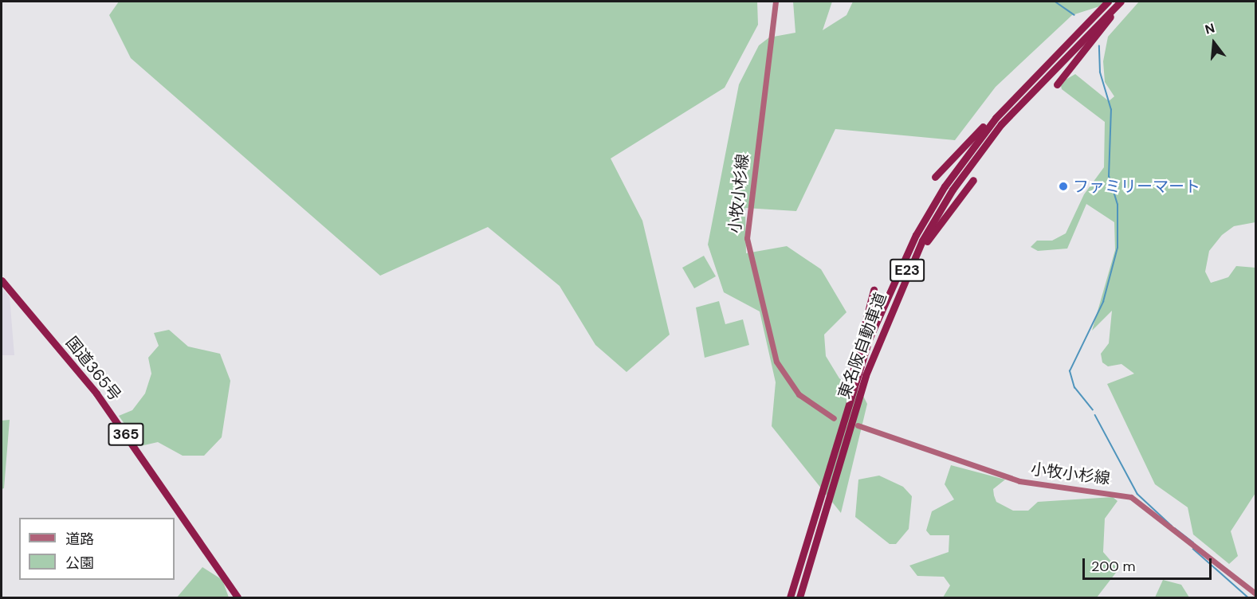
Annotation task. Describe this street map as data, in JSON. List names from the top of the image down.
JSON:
{
  "streets": {
    "highway": [
      "E23",
      "東名阪自動車道",
      "国道365号",
      "365"
    ],
    "main road": ["小牧小杉線"]
  },
  "places": ["ファミリーマート"],
  "legend": ["道路", "公園"],
  "scale_bar": "200 m",
  "north": "top"
}
